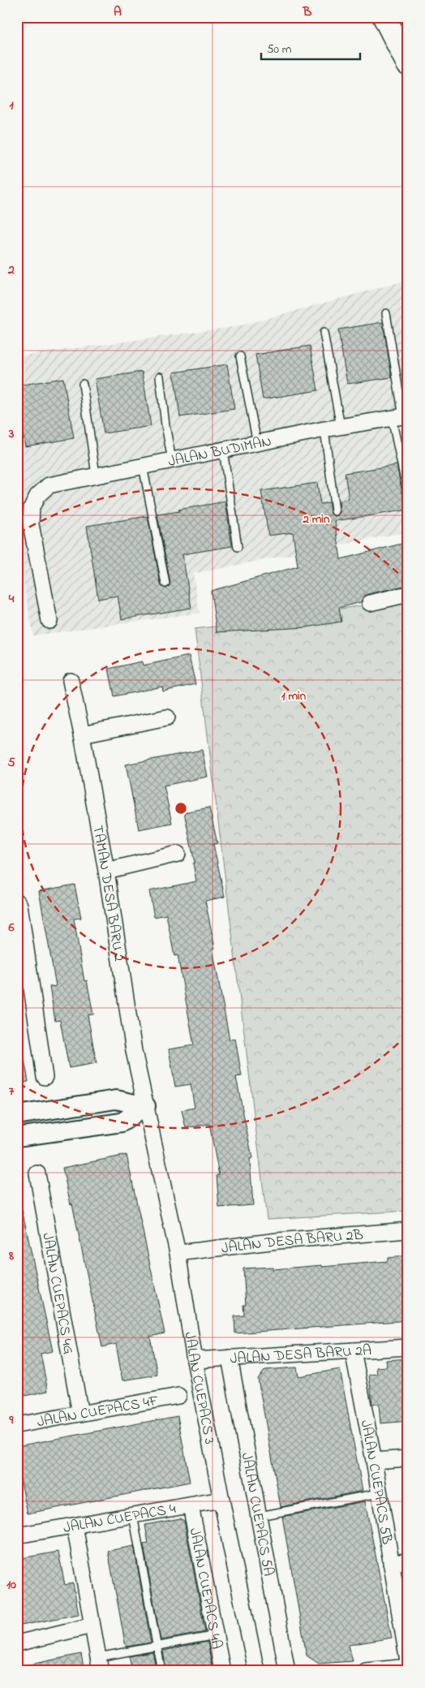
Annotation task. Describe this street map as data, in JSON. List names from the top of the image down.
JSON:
{
  "streets": {
    "street": [
      "JALAN BUDIMAN",
      "TAMAN DESA BARU 2",
      "JALAN DESA BARU 2B",
      "JALAN CUEPACS 4G",
      "JALAN DESA BARU 2A",
      "JALAN CUEPACS 3",
      "JALAN CUEPACS 4F",
      "JALAN CUEPACS 5B",
      "JALAN CUEPACS 5A",
      "JALAN CUEPACS 4",
      "JALAN CUEPACS 4A"
    ]
  },
  "crossings": [
    ["TAMAN DESA BARU 2", "JALAN CUEPACS 3"],
    ["JALAN DESA BARU 2B", "JALAN CUEPACS 3"],
    ["JALAN CUEPACS 4G", "JALAN CUEPACS 4F"],
    ["JALAN DESA BARU 2A", "JALAN CUEPACS 3"],
    ["JALAN DESA BARU 2A", "JALAN CUEPACS 5B"],
    ["JALAN DESA BARU 2A", "JALAN CUEPACS 5A"],
    ["JALAN CUEPACS 3", "JALAN CUEPACS 4"],
    ["JALAN CUEPACS 4", "JALAN CUEPACS 4A"]
  ],
  "scale_bar": "50 m",
  "grid": {
    "columns": ["A", "B"],
    "rows": [
      "1",
      "2",
      "3",
      "4",
      "5",
      "6",
      "7",
      "8",
      "9",
      "10"
    ]
  },
  "rings": ["2 min", "1 min"]
}
